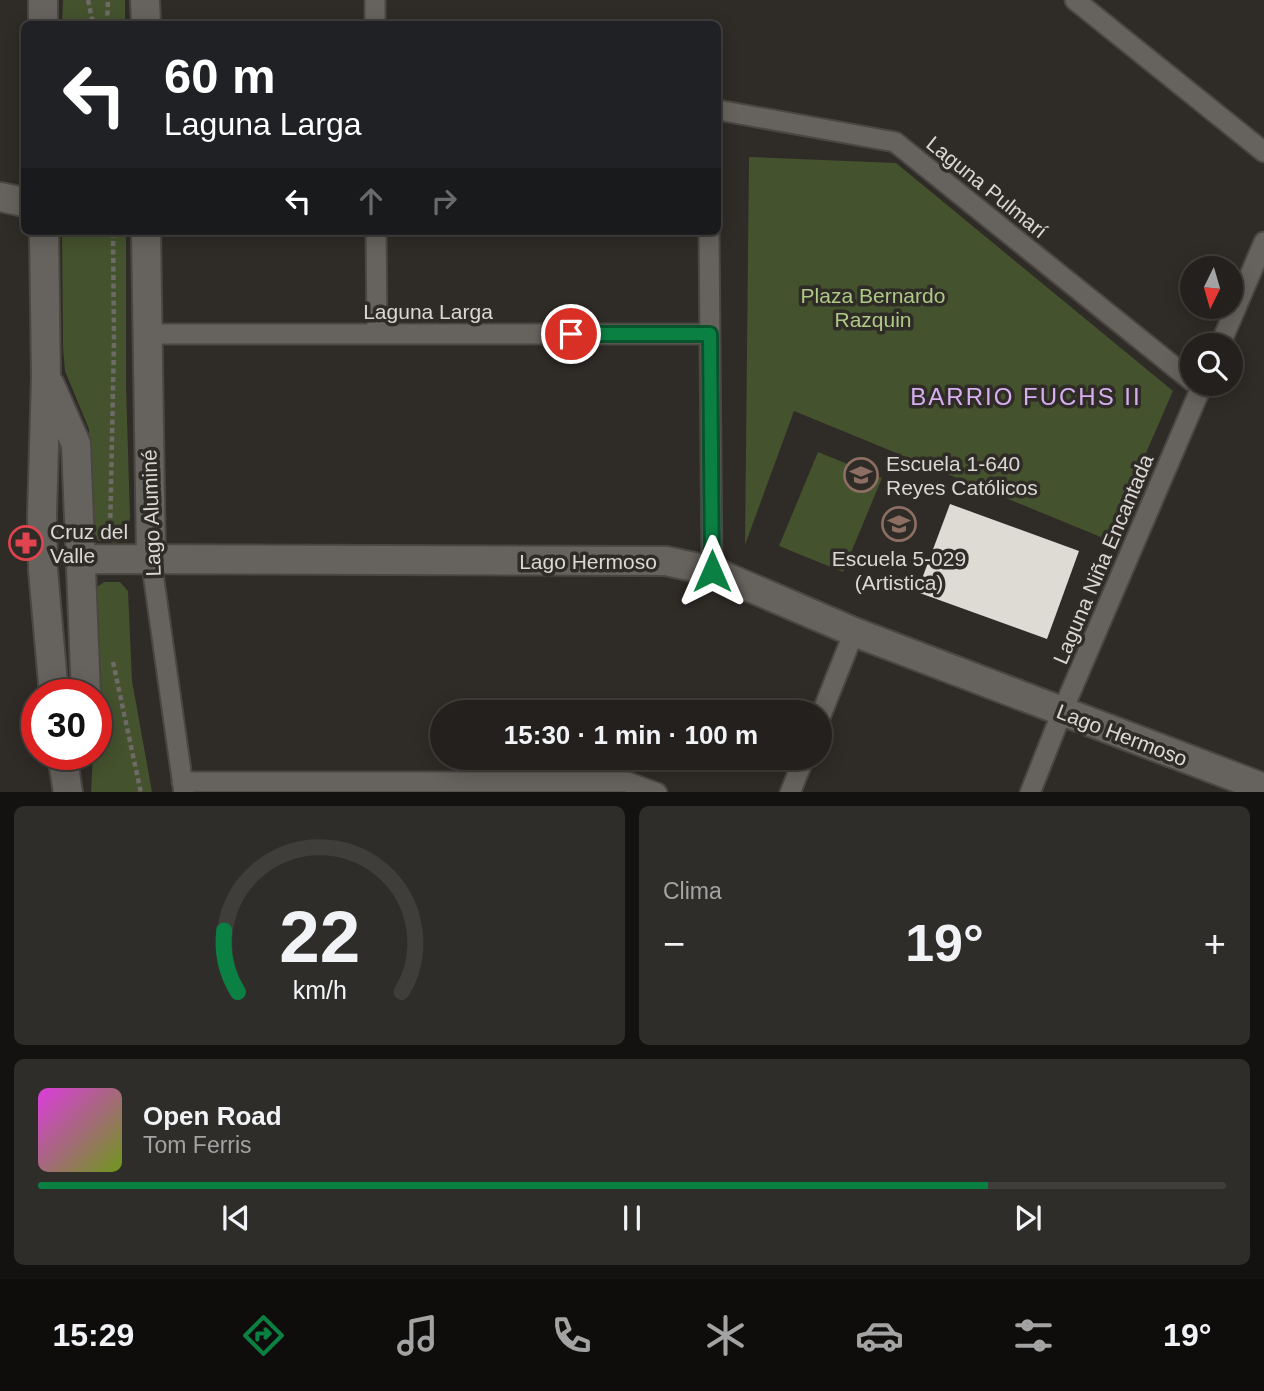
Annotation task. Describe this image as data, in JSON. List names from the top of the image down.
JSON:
{
  "streets": {
    "street": [
      "Laguna Pulmarí",
      "Laguna Larga",
      "Lago Aluminé",
      "Laguna Niña Encantada",
      "Lago Hermoso"
    ]
  },
  "crossings": [
    ["Laguna Larga", "Lago Aluminé"],
    ["Lago Aluminé", "Lago Hermoso"],
    ["Laguna Niña Encantada", "Lago Hermoso"]
  ],
  "districts": ["BARRIO FUCHS II"],
  "parks": ["Plaza Bernardo Razquin"],
  "places": {
    "school or university": ["Escuela 1-640 Reyes Católicos", "Escuela 5-029 (Artistica)"],
    "pharmacy": ["Cruz del Valle"]
  },
  "north": "bottom",
  "page": {
    "turn": ["60 m", "Laguna Larga"],
    "limit": "30",
    "trip": "15:30 · 1 min · 100 m",
    "tile": "Clima",
    "heat": ["−", "19°", "+"],
    "song": ["Open Road", "Tom Ferris"],
    "tabs": ["15:29", "19°"],
    "gauge": ["22", "km/h"]
  }
}
